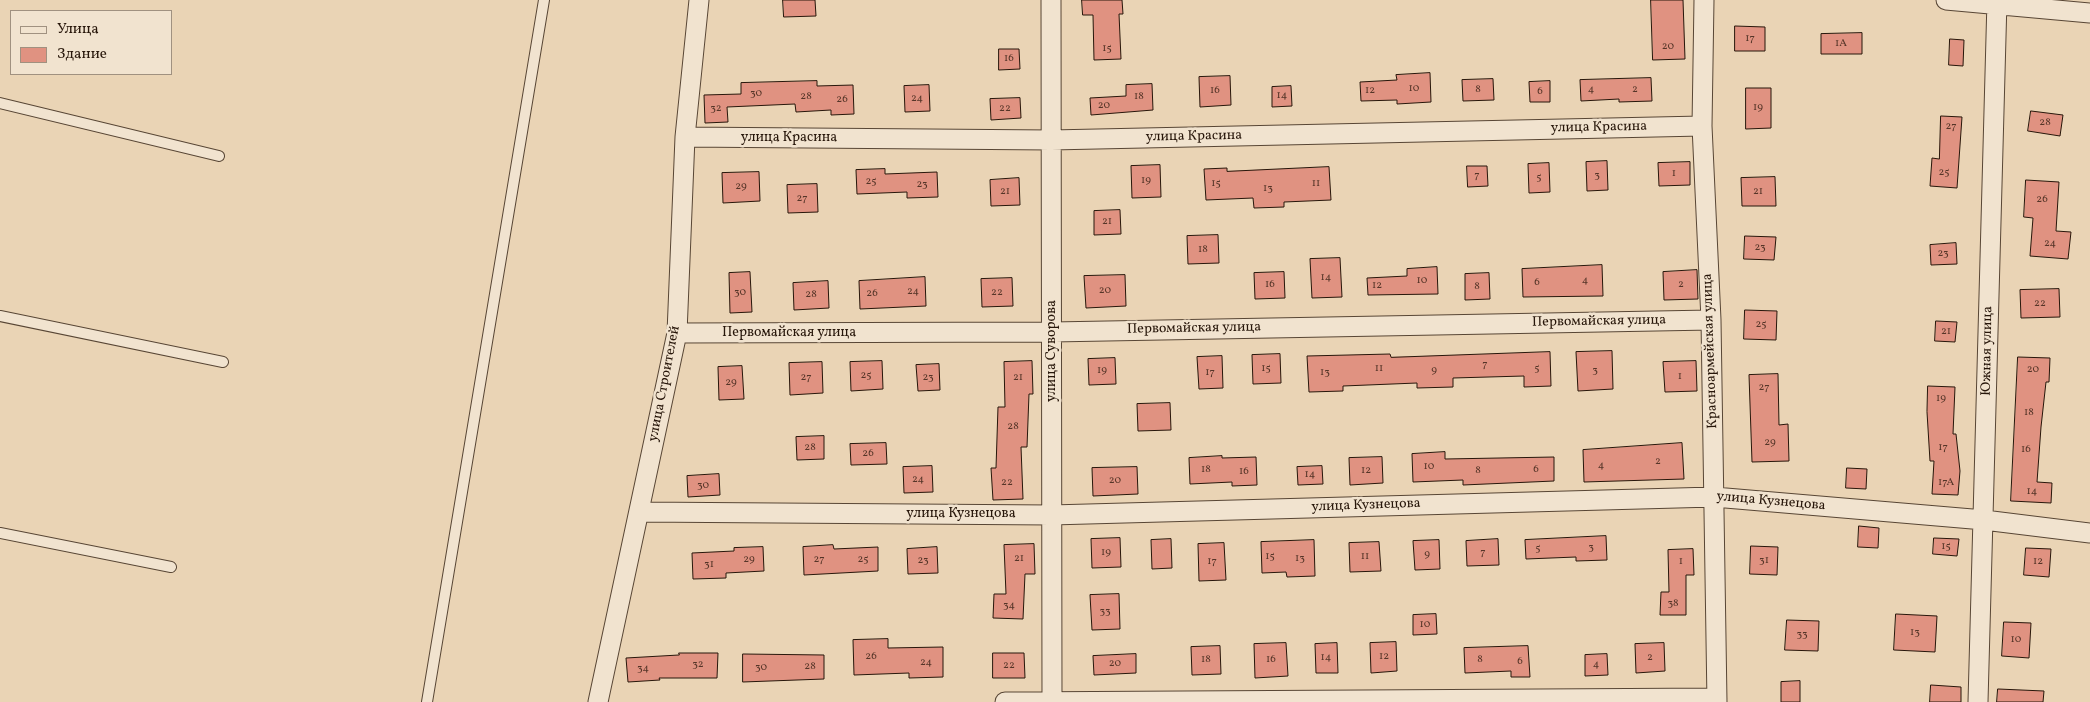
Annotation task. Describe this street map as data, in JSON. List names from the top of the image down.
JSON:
{
  "streets": {
    "street": [
      "улица Красина",
      "Первомайская улица",
      "улица Суворова",
      "Красноармейская улица",
      "Южная улица",
      "улица Строителей",
      "улица Кузнецова"
    ]
  },
  "crossings": [
    ["улица Красина", "улица Суворова"],
    ["улица Красина", "Красноармейская улица"],
    ["улица Красина", "улица Строителей"],
    ["Первомайская улица", "улица Суворова"],
    ["Первомайская улица", "Красноармейская улица"],
    ["Первомайская улица", "улица Строителей"],
    ["улица Суворова", "улица Кузнецова"],
    ["Красноармейская улица", "улица Кузнецова"],
    ["Южная улица", "улица Кузнецова"],
    ["улица Строителей", "улица Кузнецова"]
  ],
  "house_numbers": [
    "17",
    "1А",
    "20",
    "15",
    "16",
    "10",
    "8",
    "4",
    "2",
    "16",
    "12",
    "6",
    "30",
    "14",
    "28",
    "18",
    "24",
    "26",
    "20",
    "19",
    "32",
    "22",
    "28",
    "27",
    "25",
    "1",
    "7",
    "3",
    "5",
    "19",
    "25",
    "15",
    "11",
    "23",
    "29",
    "13",
    "21",
    "21",
    "27",
    "26",
    "21",
    "24",
    "23",
    "18",
    "23",
    "14",
    "10",
    "4",
    "6",
    "16",
    "2",
    "12",
    "8",
    "20",
    "24",
    "30",
    "22",
    "26",
    "28",
    "22",
    "25",
    "21",
    "7",
    "15",
    "11",
    "5",
    "20",
    "19",
    "9",
    "3",
    "17",
    "13",
    "25",
    "1",
    "27",
    "23",
    "21",
    "29",
    "27",
    "19",
    "18",
    "28",
    "29",
    "28",
    "17",
    "16",
    "26",
    "2",
    "4",
    "10",
    "18",
    "6",
    "12",
    "8",
    "16",
    "14",
    "24",
    "20",
    "22",
    "17А",
    "30",
    "14",
    "15",
    "3",
    "5",
    "19",
    "7",
    "9",
    "15",
    "11",
    "21",
    "13",
    "29",
    "27",
    "25",
    "23",
    "31",
    "17",
    "1",
    "12",
    "31",
    "38",
    "34",
    "33",
    "10",
    "13",
    "33",
    "10",
    "26",
    "12",
    "14",
    "2",
    "18",
    "16",
    "8",
    "6",
    "24",
    "20",
    "32",
    "4",
    "22",
    "28",
    "30",
    "34"
  ],
  "legend": ["Улица", "Здание"]
}
